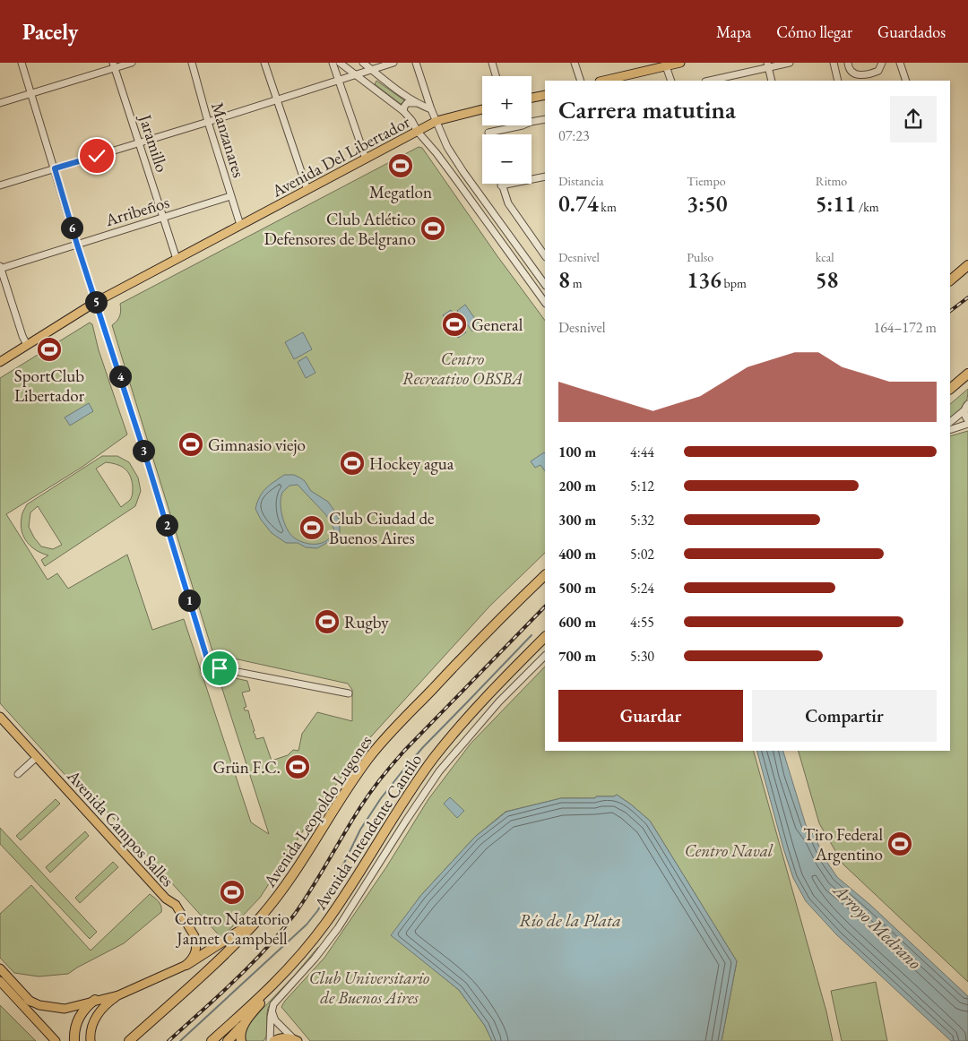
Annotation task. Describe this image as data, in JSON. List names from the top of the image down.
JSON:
{
  "streets": {
    "highway": ["Avenida Leopoldo Lugones", "Avenida Intendente Cantilo"],
    "main road": ["Avenida Del Libertador", "Avenida Campos Salles"],
    "street": ["Manzanares", "Jaramillo", "Arribeños"]
  },
  "crossings": [
    ["Manzanares", "Avenida Del Libertador"],
    ["Manzanares", "Arribeños"],
    ["Jaramillo", "Avenida Del Libertador"],
    ["Jaramillo", "Arribeños"]
  ],
  "water": ["Río de la Plata", "Arroyo Medrano"],
  "parks": ["Centro Recreativo OBSBA", "Centro Naval", "Club Universitario de Buenos Aires"],
  "places": {
    "sports": [
      "Megatlon",
      "Club Atlético Defensores de Belgrano",
      "General",
      "SportClub Libertador",
      "Gimnasio viejo",
      "Hockey agua",
      "Club Ciudad de Buenos Aires",
      "Rugby",
      "Grün F.C.",
      "Tiro Federal Argentino",
      "Centro Natatorio Jannet Campbell"
    ]
  },
  "page": {
    "header": "Pacely",
    "nav": ["Mapa", "Cómo llegar", "Guardados"],
    "map_buttons": ["+", "−"],
    "heading": ["Carrera matutina", "07:23"],
    "stats": [
      ["Distancia", "0.74 km"],
      ["Tiempo", "3:50"],
      ["Ritmo", "5:11 /km"],
      ["Desnivel", "8 m"],
      ["Pulso", "136 bpm"],
      ["kcal", "58"]
    ],
    "pins": [
      "6",
      "5",
      "4",
      "3",
      "2",
      "1"
    ],
    "chart": ["Desnivel", "164–172 m"],
    "list": [
      {
        "name": "100 m",
        "note": "4:44"
      },
      {
        "name": "200 m",
        "note": "5:12"
      },
      {
        "name": "300 m",
        "note": "5:32"
      },
      {
        "name": "400 m",
        "note": "5:02"
      },
      {
        "name": "500 m",
        "note": "5:24"
      },
      {
        "name": "600 m",
        "note": "4:55"
      },
      {
        "name": "700 m",
        "note": "5:30"
      }
    ],
    "buttons": ["Guardar", "Compartir"]
  }
}
